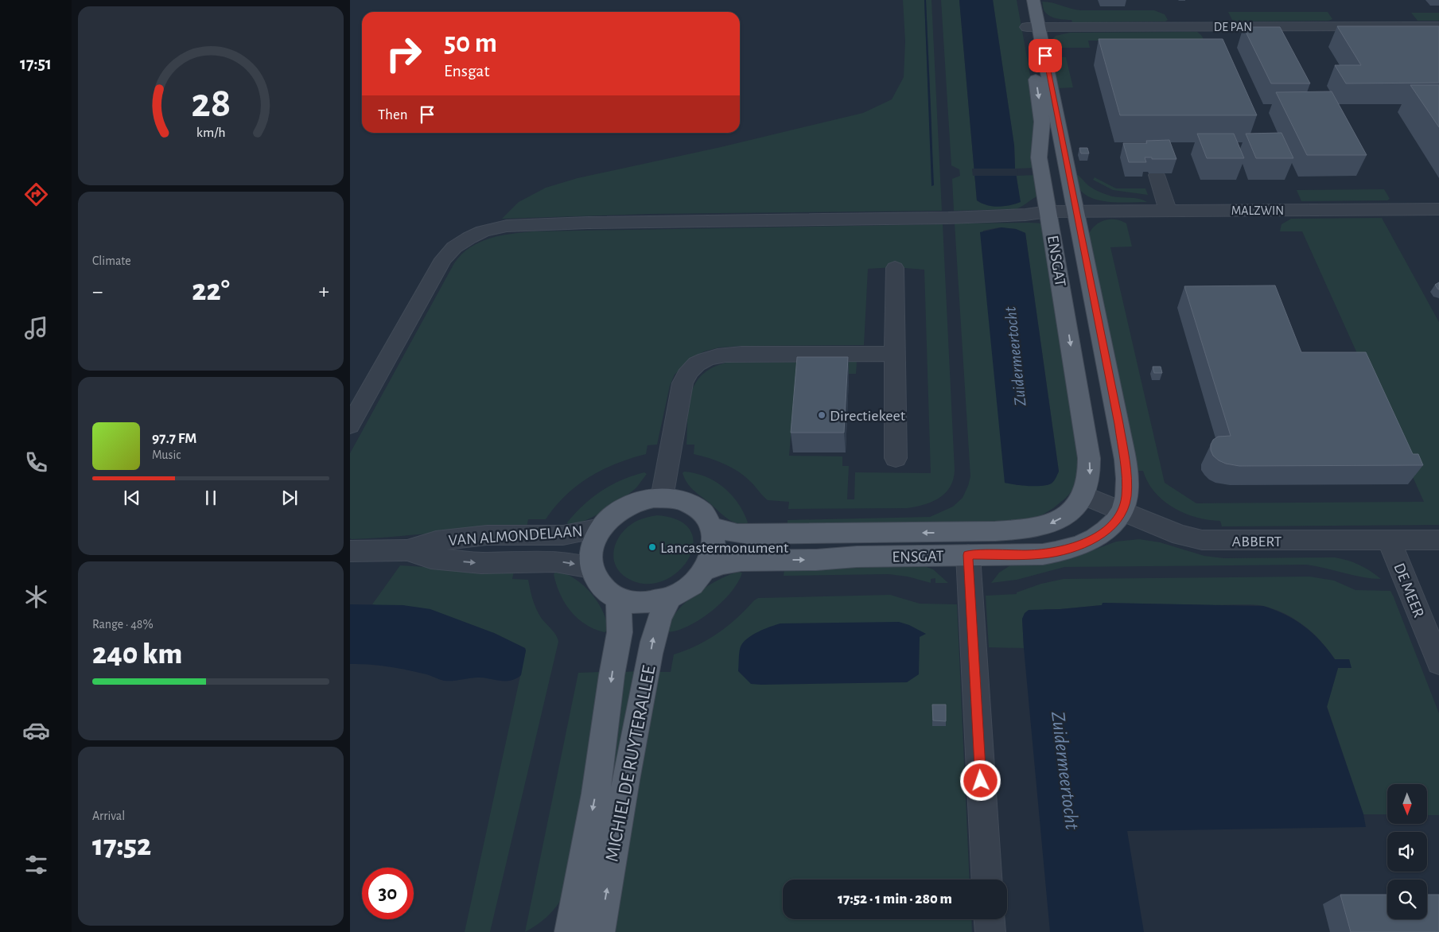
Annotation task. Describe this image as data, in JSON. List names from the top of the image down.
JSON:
{
  "streets": {
    "main road": ["ENSGAT", "MICHIEL DE RUYTERALLEE"],
    "street": [
      "DE PAN",
      "MALZWIN",
      "VAN ALMONDELAAN",
      "ABBERT",
      "DE MEER"
    ]
  },
  "crossings": [
    ["DE PAN", "ENSGAT"],
    ["MALZWIN", "ENSGAT"],
    ["ENSGAT", "VAN ALMONDELAAN"],
    ["ENSGAT", "ABBERT"],
    ["ENSGAT", "MICHIEL DE RUYTERALLEE"],
    ["VAN ALMONDELAAN", "MICHIEL DE RUYTERALLEE"],
    ["ABBERT", "DE MEER"]
  ],
  "water": ["Zuidermeertocht"],
  "places": ["Directiekeet", "Lancastermonument"],
  "north": "bottom",
  "page": {
    "tabs": "17:51",
    "turn": ["50 m", "Ensgat"],
    "then": "Then",
    "tile": [
      "Climate",
      ["Range · 48%", "240 km"],
      ["Arrival", "17:52"]
    ],
    "heat": ["−", "22°", "+"],
    "song": ["97.7 FM", "Music"],
    "limit": "30",
    "trip": "17:52 · 1 min · 280 m",
    "gauge": ["28", "km/h"]
  }
}
